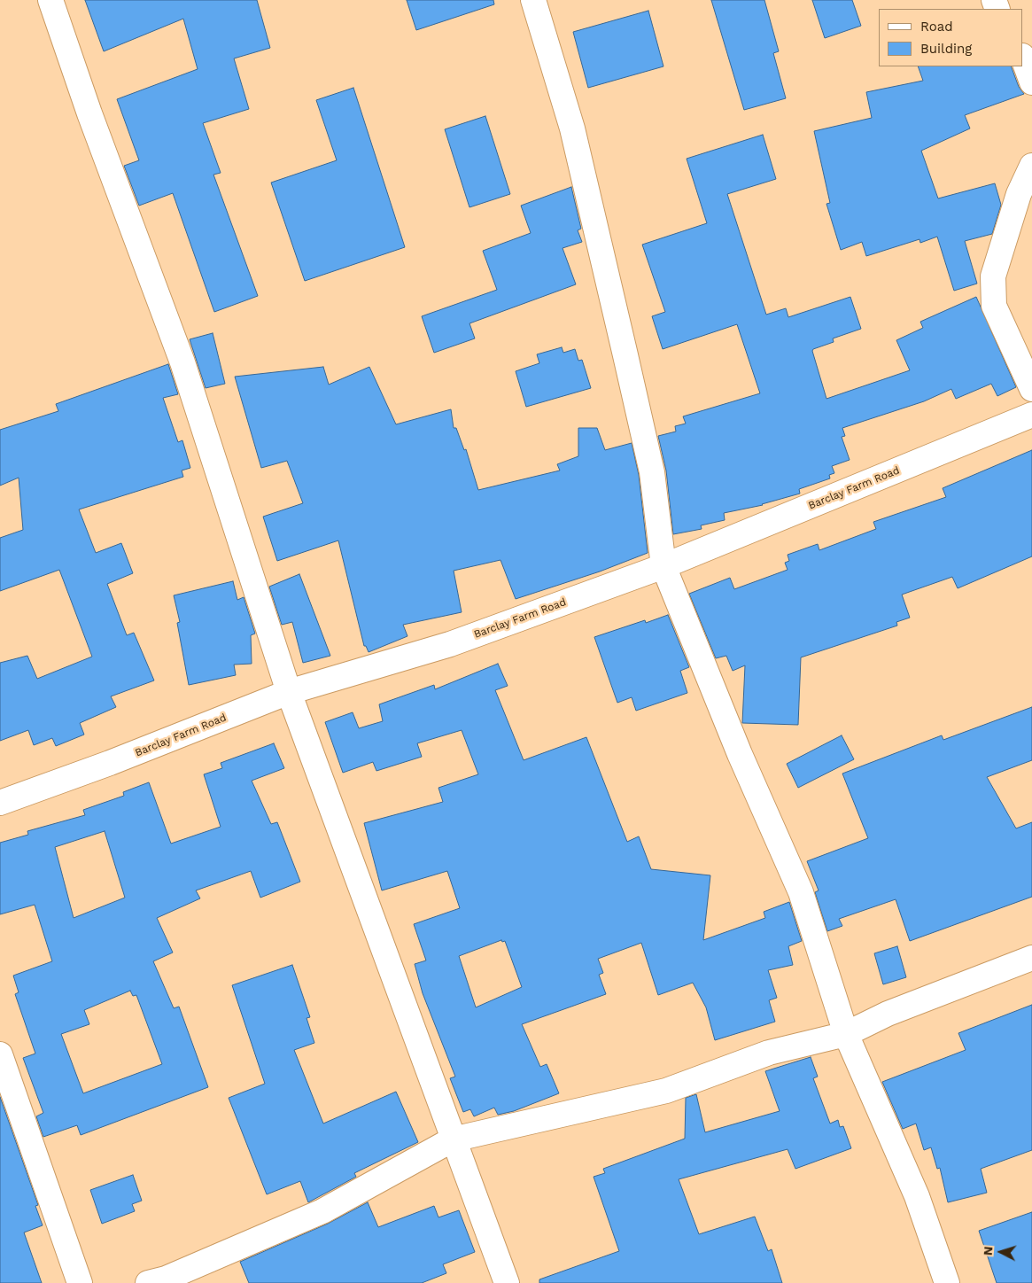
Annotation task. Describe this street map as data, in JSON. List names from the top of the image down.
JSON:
{
  "streets": {
    "street": ["Barclay Farm Road"]
  },
  "legend": ["Road", "Building"],
  "north": "left"
}
